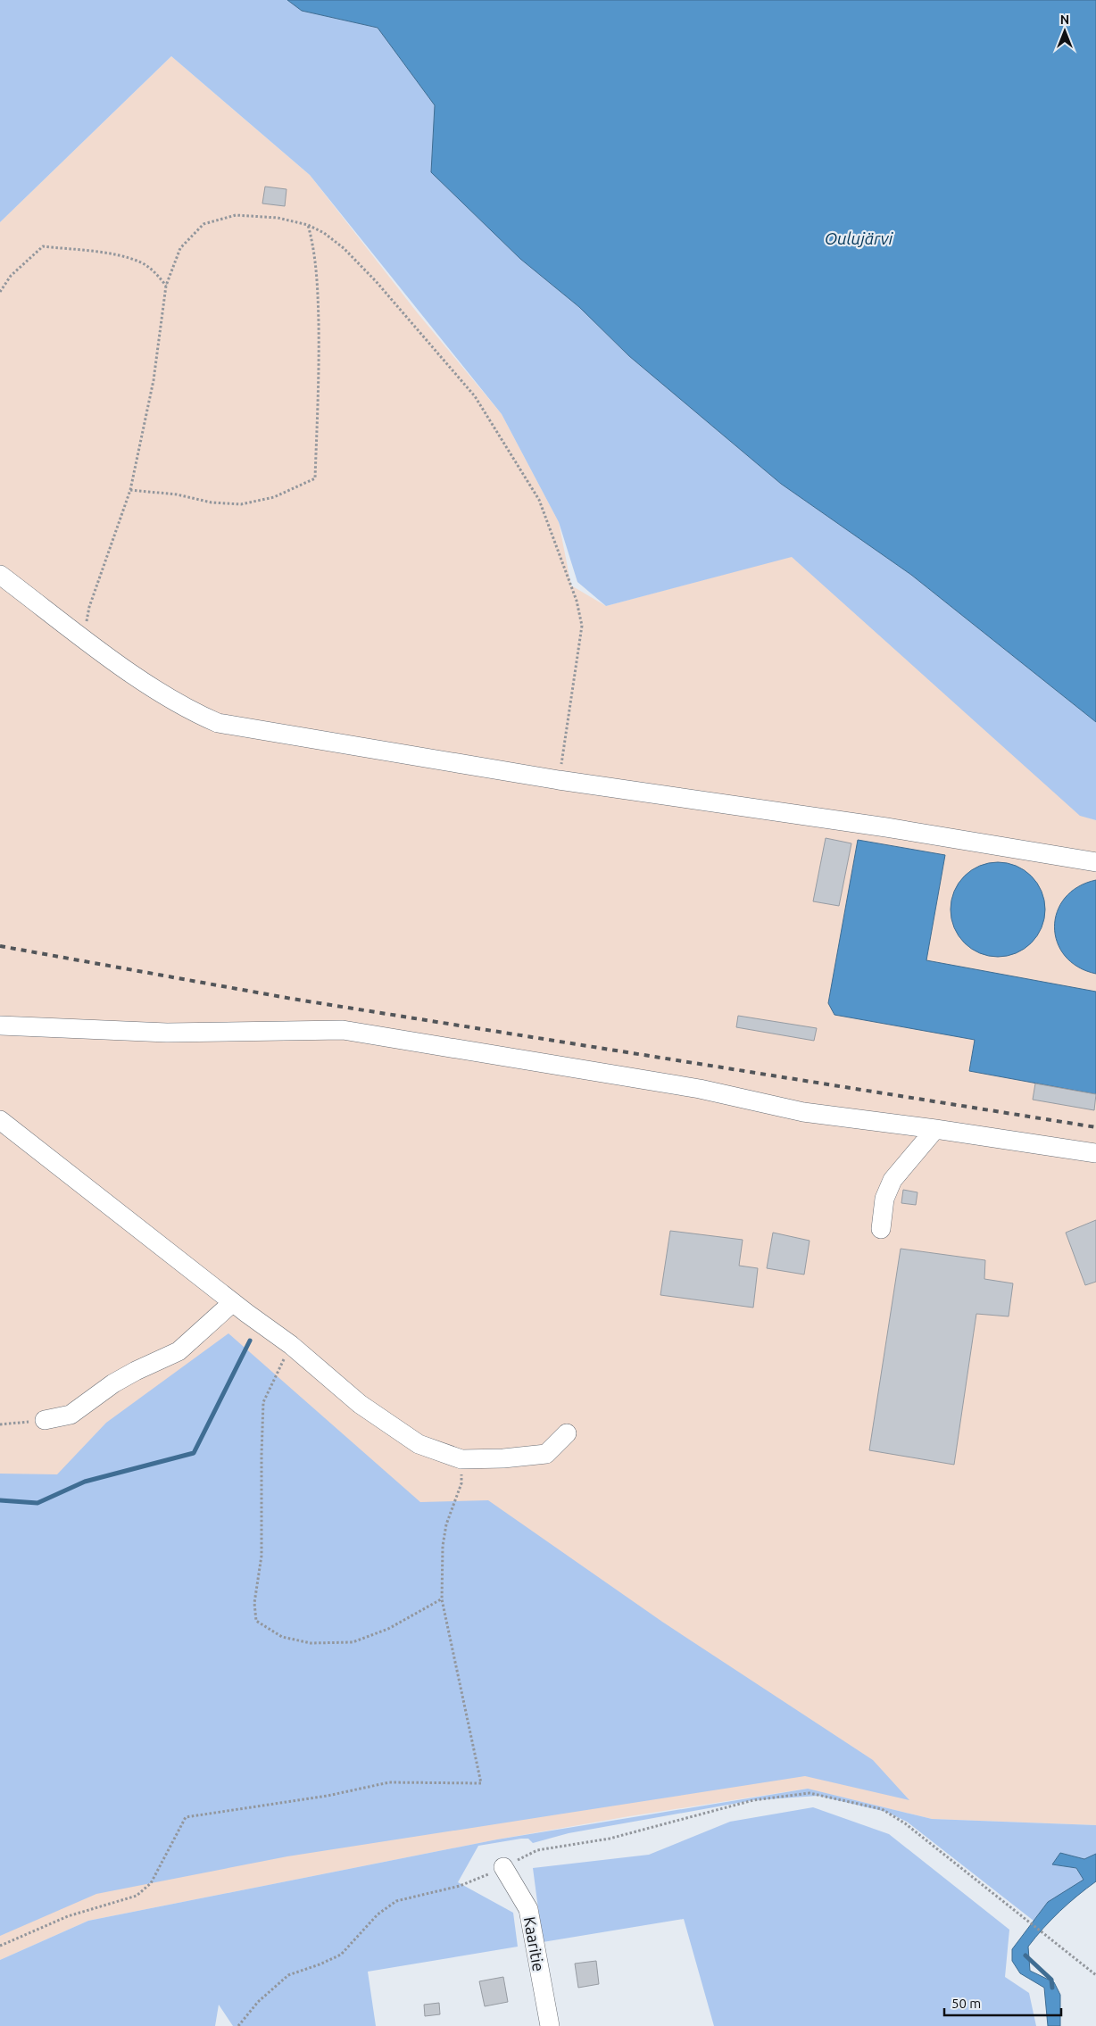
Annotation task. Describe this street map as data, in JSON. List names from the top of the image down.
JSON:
{
  "streets": {
    "street": ["Kaaritie"]
  },
  "water": ["Oulujärvi"],
  "scale_bar": "50 m",
  "north": "top"
}
